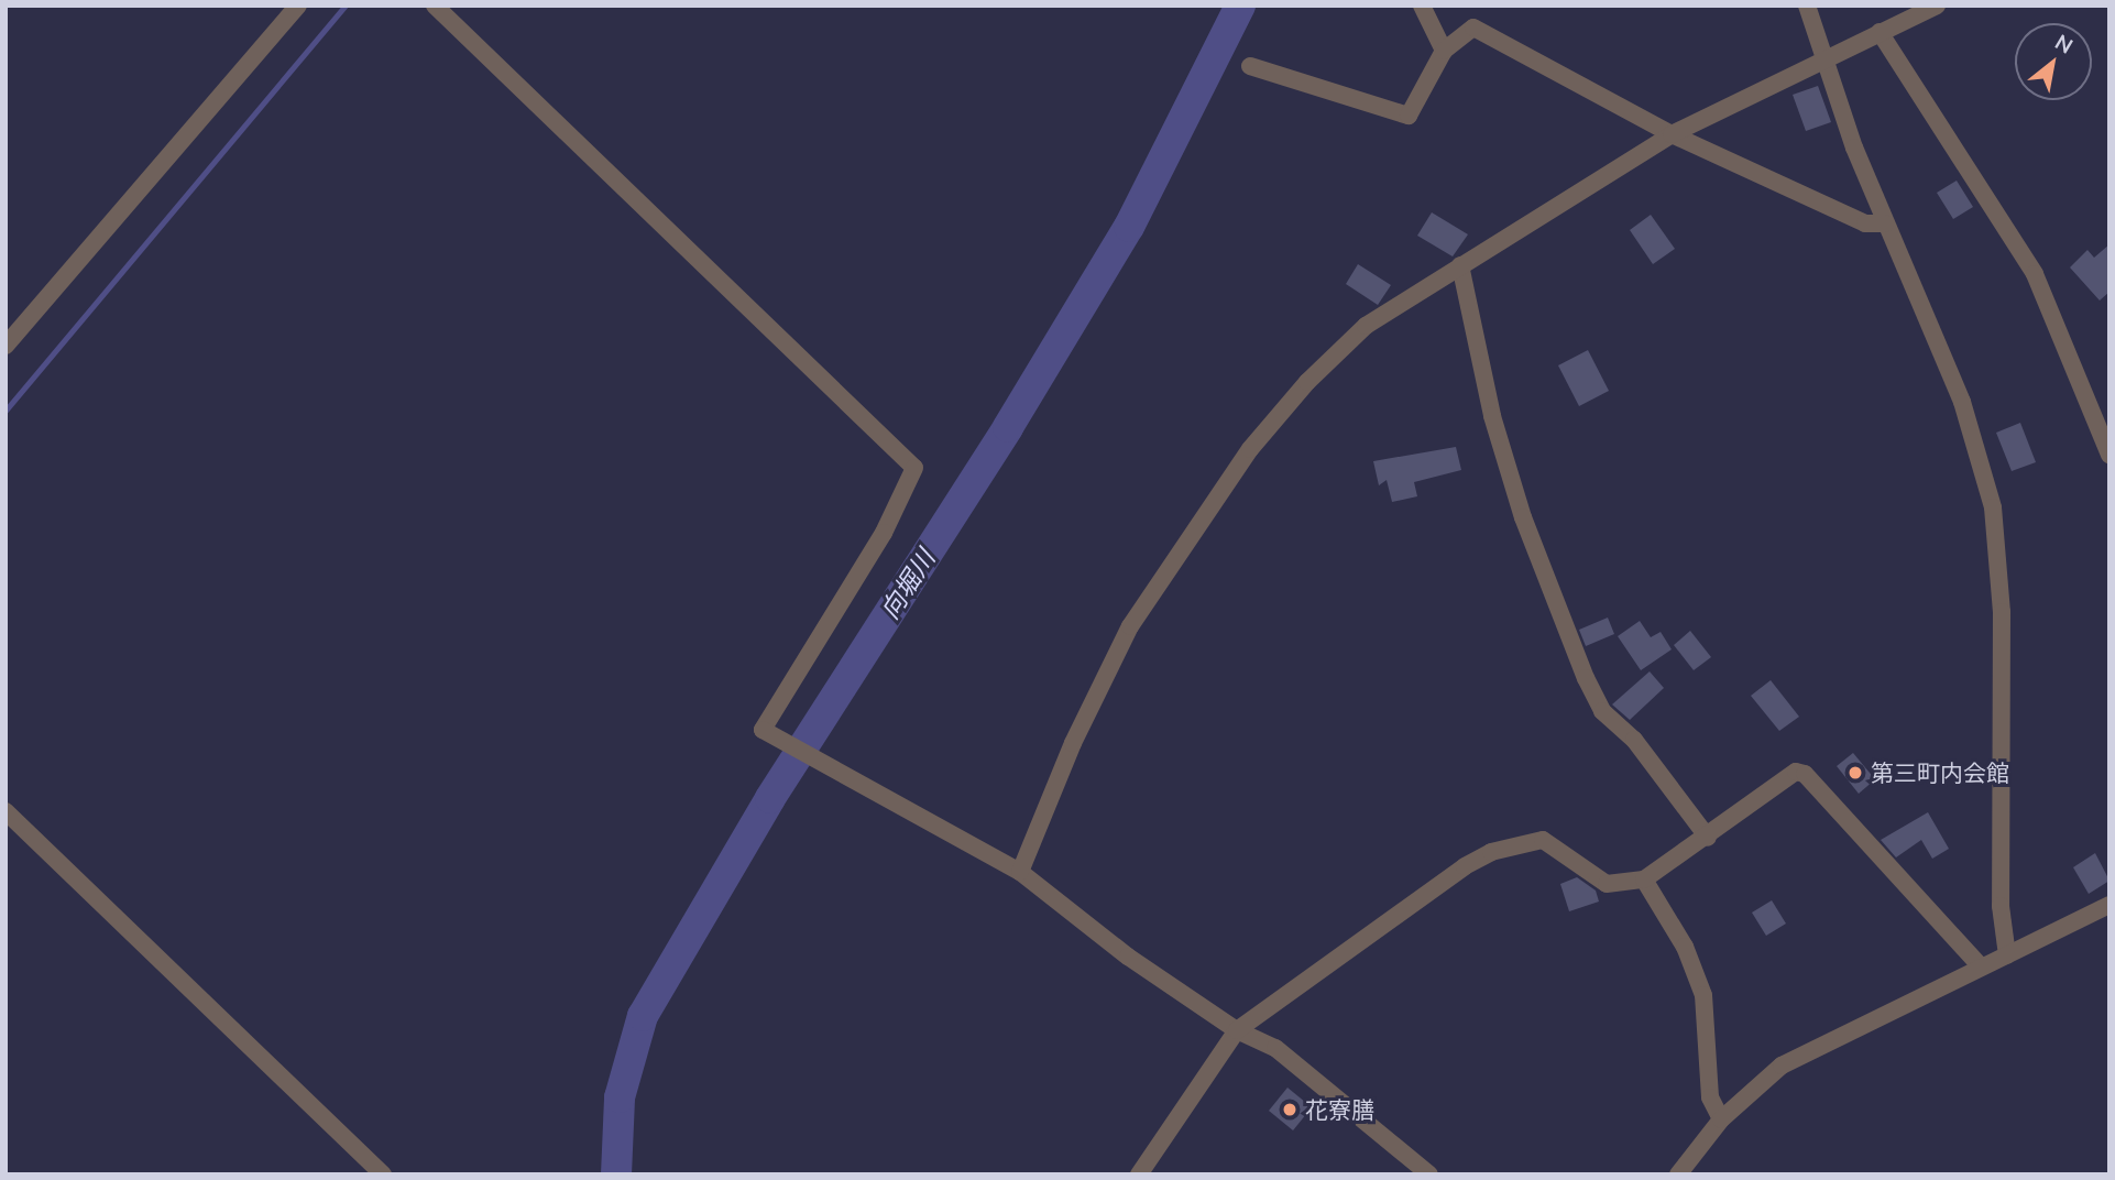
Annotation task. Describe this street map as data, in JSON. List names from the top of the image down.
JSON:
{
  "water": ["向堀川"],
  "places": ["第三町内会館", "花寮膳"],
  "north": "top right"
}
